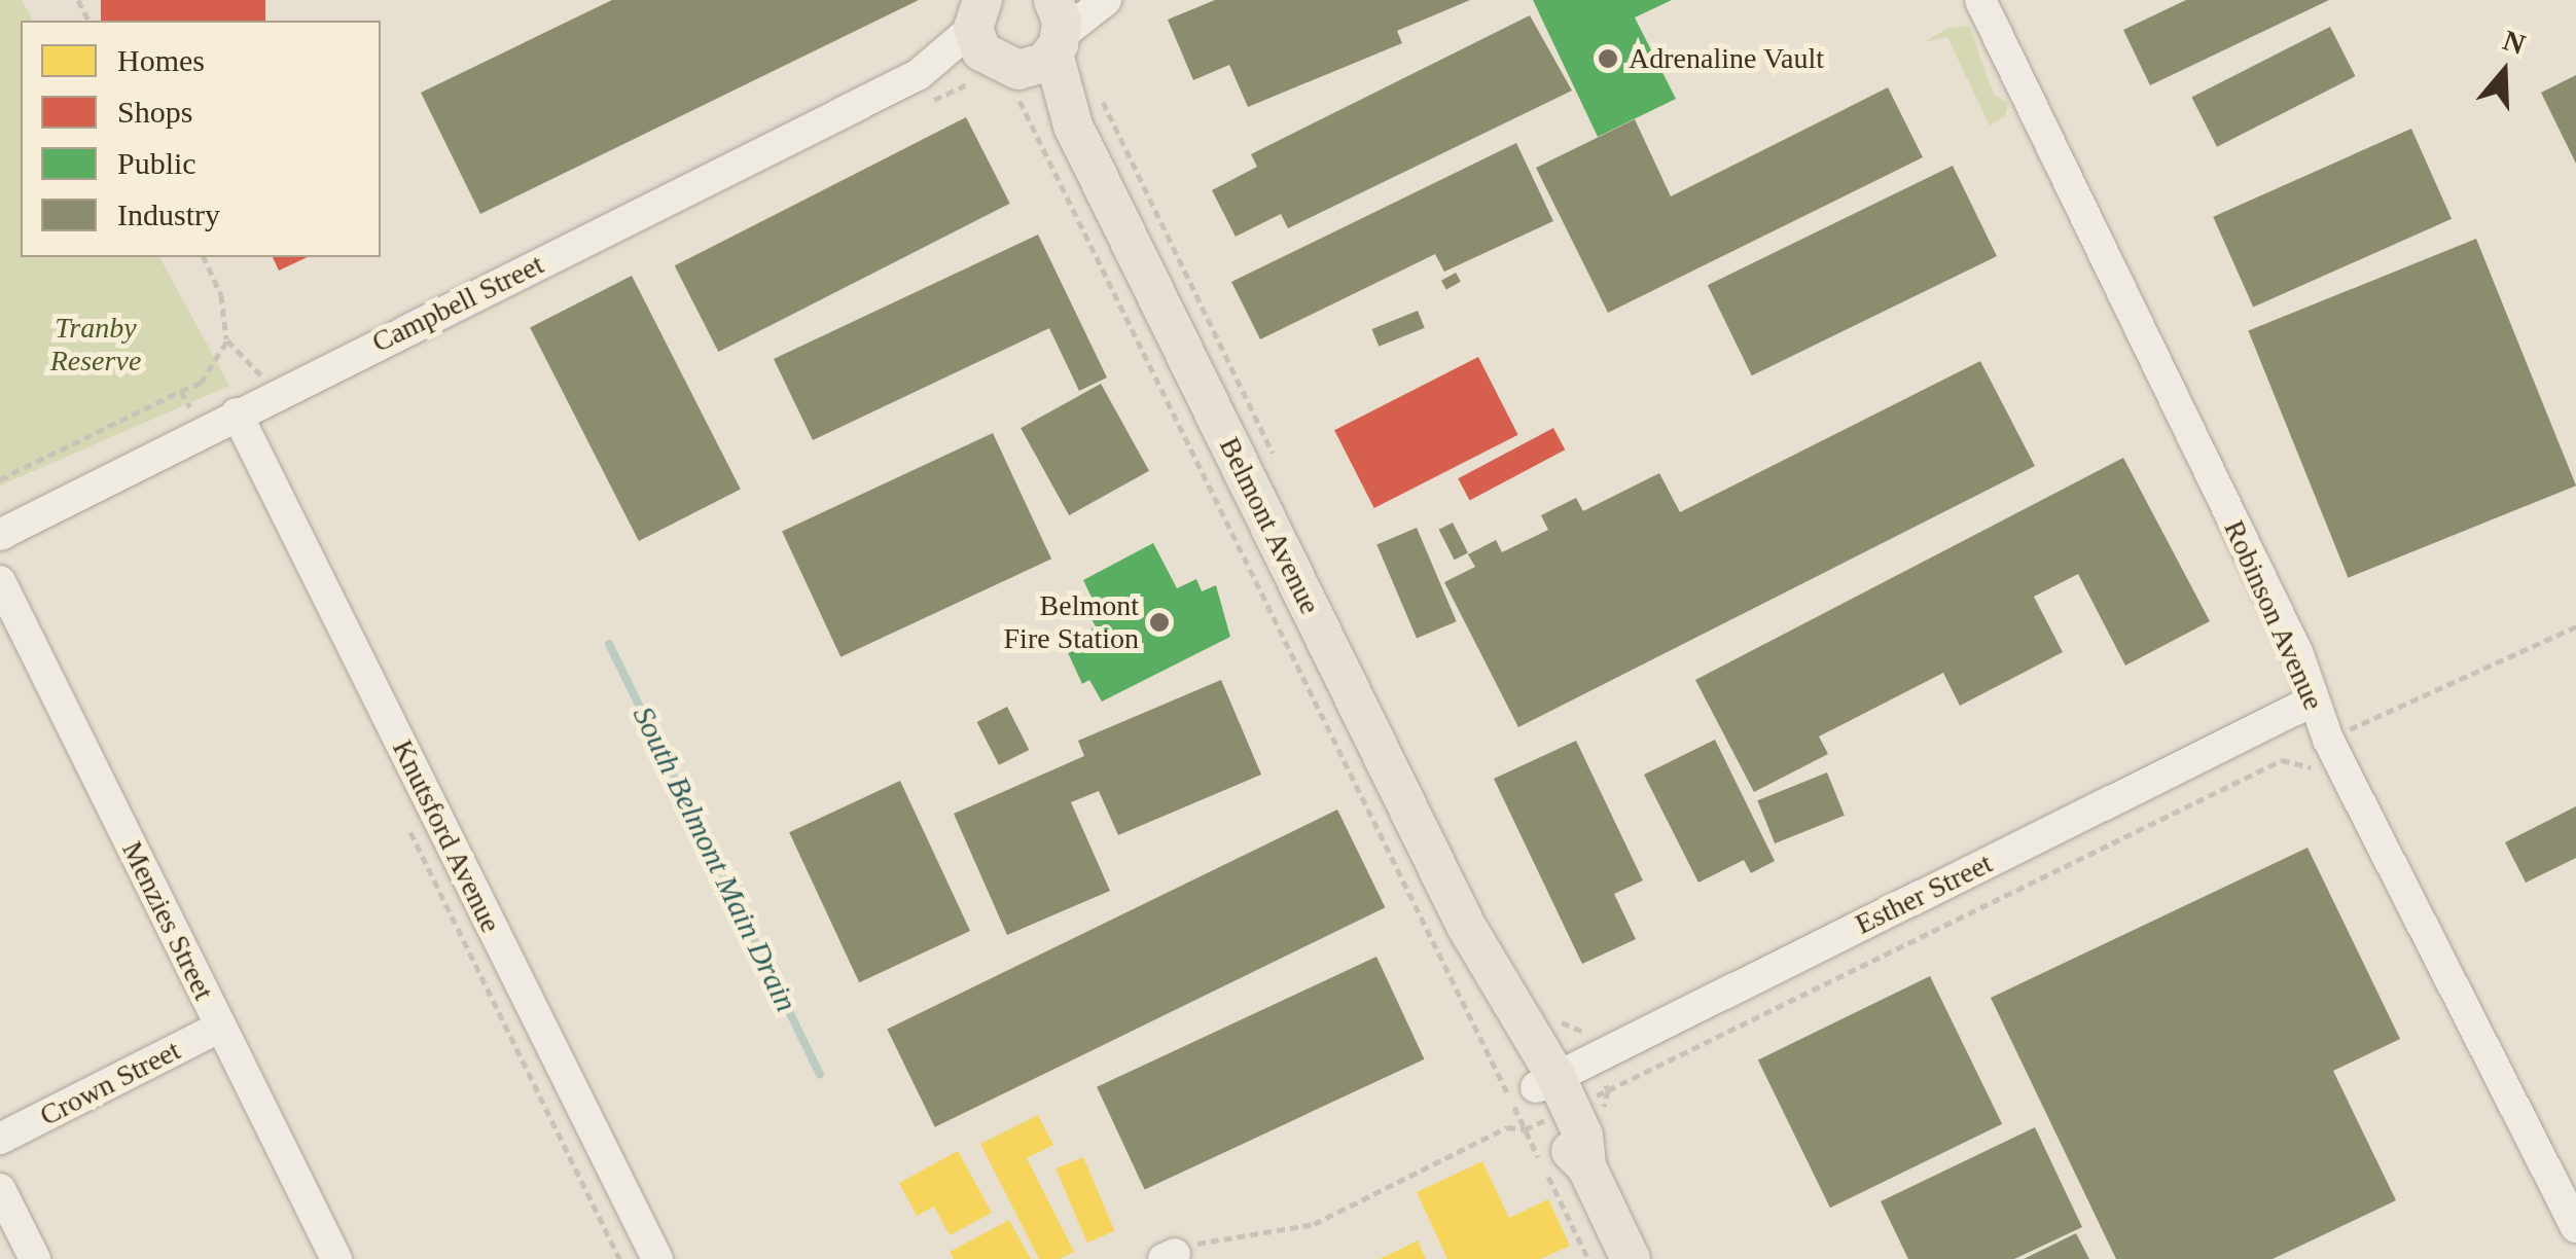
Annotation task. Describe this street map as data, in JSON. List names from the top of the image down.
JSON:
{
  "streets": {
    "main road": ["Belmont Avenue"],
    "street": [
      "Campbell Street",
      "Robinson Avenue",
      "Knutsford Avenue",
      "Esther Street",
      "Menzies Street",
      "Crown Street"
    ]
  },
  "crossings": [
    ["Campbell Street", "Belmont Avenue"],
    ["Campbell Street", "Knutsford Avenue"],
    ["Belmont Avenue", "Esther Street"],
    ["Robinson Avenue", "Esther Street"],
    ["Menzies Street", "Crown Street"]
  ],
  "water": ["South Belmont Main Drain"],
  "parks": ["Tranby Reserve"],
  "places": ["Adrenaline Vault", "Belmont Fire Station"],
  "legend": [
    "Homes",
    "Shops",
    "Public",
    "Industry"
  ],
  "north": "top"
}
